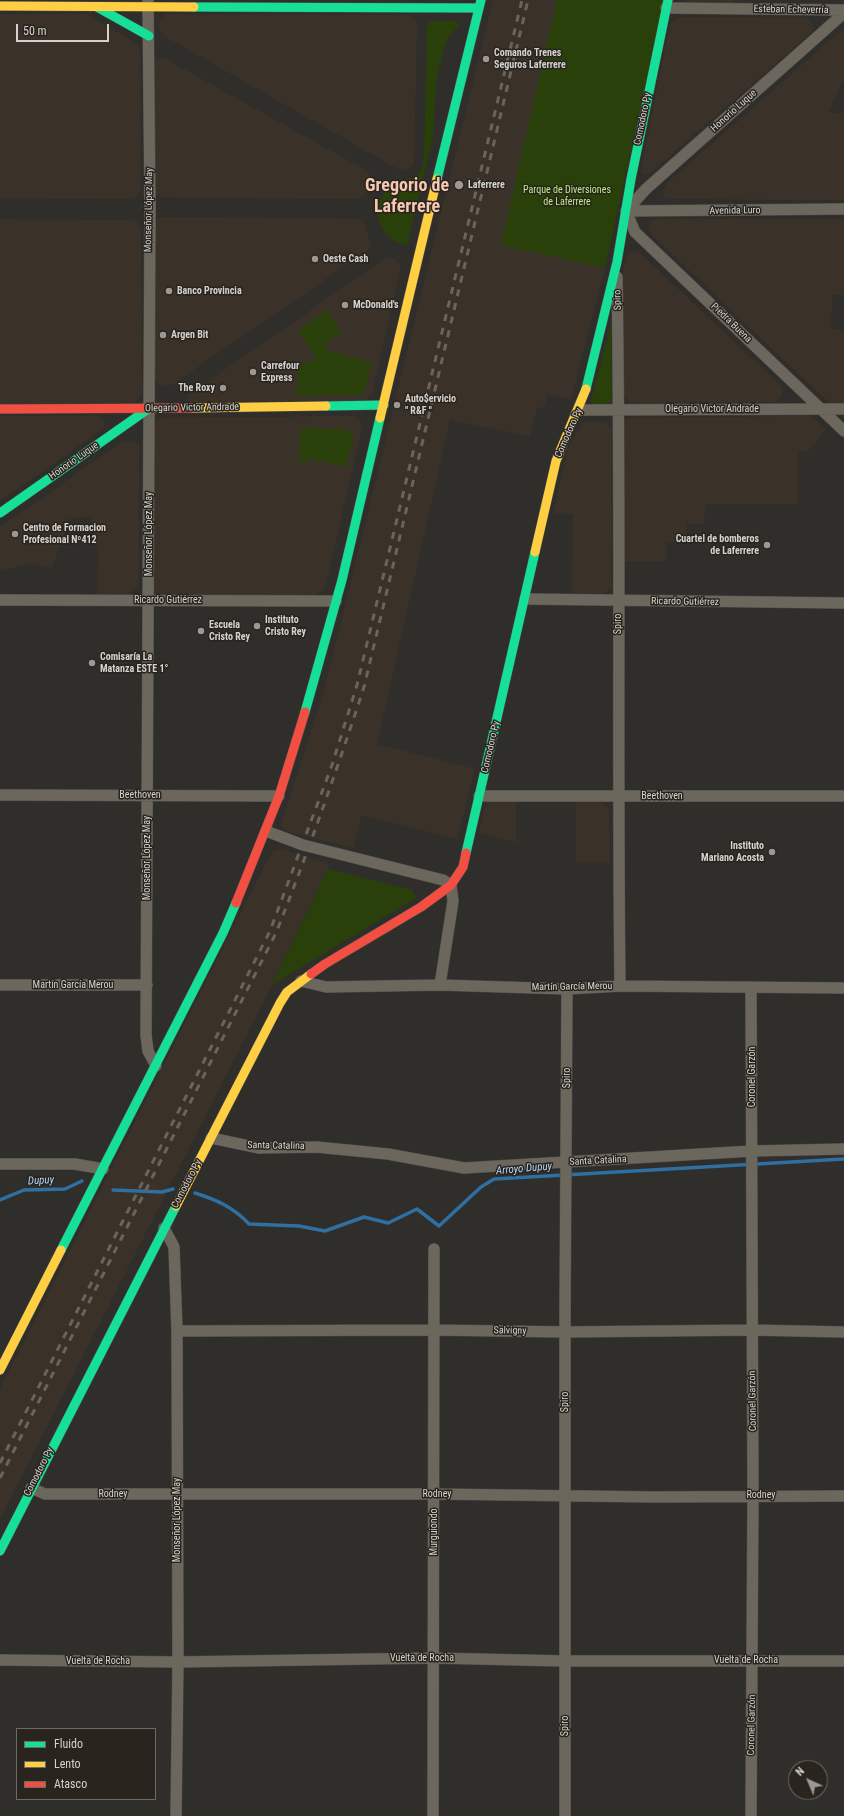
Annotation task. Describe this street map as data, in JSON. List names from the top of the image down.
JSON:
{
  "streets": {
    "main road": ["Honorio Luque", "Comodoro Py", "Olegario Victor Andrade"],
    "street": [
      "Esteban Echeverría",
      "Monseñor López May",
      "Avenida Luro",
      "Spiro",
      "Piedra Buena",
      "Ricardo Gutiérrez",
      "Beethoven",
      "Martín García Merou",
      "Coronel Garzón",
      "Santa Catalina",
      "Salvigny",
      "Rodney",
      "Murguiondo",
      "Vuelta de Rocha"
    ]
  },
  "crossings": [
    ["Esteban Echeverría", "Comodoro Py"],
    ["Honorio Luque", "Comodoro Py"],
    ["Honorio Luque", "Monseñor López May"],
    ["Honorio Luque", "Avenida Luro"],
    ["Honorio Luque", "Piedra Buena"],
    ["Honorio Luque", "Olegario Victor Andrade"],
    ["Comodoro Py", "Monseñor López May"],
    ["Comodoro Py", "Avenida Luro"],
    ["Comodoro Py", "Spiro"],
    ["Comodoro Py", "Piedra Buena"],
    ["Comodoro Py", "Olegario Victor Andrade"],
    ["Comodoro Py", "Ricardo Gutiérrez"],
    ["Comodoro Py", "Beethoven"],
    ["Comodoro Py", "Martín García Merou"],
    ["Comodoro Py", "Santa Catalina"],
    ["Comodoro Py", "Rodney"],
    ["Monseñor López May", "Olegario Victor Andrade"],
    ["Monseñor López May", "Ricardo Gutiérrez"],
    ["Monseñor López May", "Beethoven"],
    ["Monseñor López May", "Martín García Merou"],
    ["Monseñor López May", "Salvigny"],
    ["Monseñor López May", "Rodney"],
    ["Monseñor López May", "Vuelta de Rocha"],
    ["Avenida Luro", "Piedra Buena"],
    ["Spiro", "Olegario Victor Andrade"],
    ["Spiro", "Ricardo Gutiérrez"],
    ["Spiro", "Beethoven"],
    ["Spiro", "Martín García Merou"],
    ["Spiro", "Santa Catalina"],
    ["Spiro", "Salvigny"],
    ["Spiro", "Rodney"],
    ["Spiro", "Vuelta de Rocha"],
    ["Piedra Buena", "Olegario Victor Andrade"],
    ["Martín García Merou", "Coronel Garzón"],
    ["Coronel Garzón", "Santa Catalina"],
    ["Coronel Garzón", "Salvigny"],
    ["Coronel Garzón", "Rodney"],
    ["Coronel Garzón", "Vuelta de Rocha"],
    ["Salvigny", "Murguiondo"],
    ["Rodney", "Murguiondo"],
    ["Murguiondo", "Vuelta de Rocha"]
  ],
  "districts": ["Gregorio de Laferrere"],
  "water": ["Arroyo Dupuy", "Dupuy"],
  "parks": ["Parque de Diversiones de Laferrere"],
  "places": [
    "Comando Trenes Seguros Laferrere",
    "Laferrere",
    "Oeste Cash",
    "Banco Provincia",
    "McDonald's",
    "Argen Bit",
    "Carrefour Express",
    "The Roxy",
    "Auto$ervicio '' R&F ''",
    "Centro de Formacion Profesional Nº412",
    "Cuartel de bomberos de Laferrere",
    "Instituto Cristo Rey",
    "Escuela Cristo Rey",
    "Comisaría La Matanza ESTE 1°",
    "Instituto Mariano Acosta"
  ],
  "legend": ["Fluido", "Lento", "Atasco"],
  "scale_bar": "50 m",
  "north": "top left"
}
